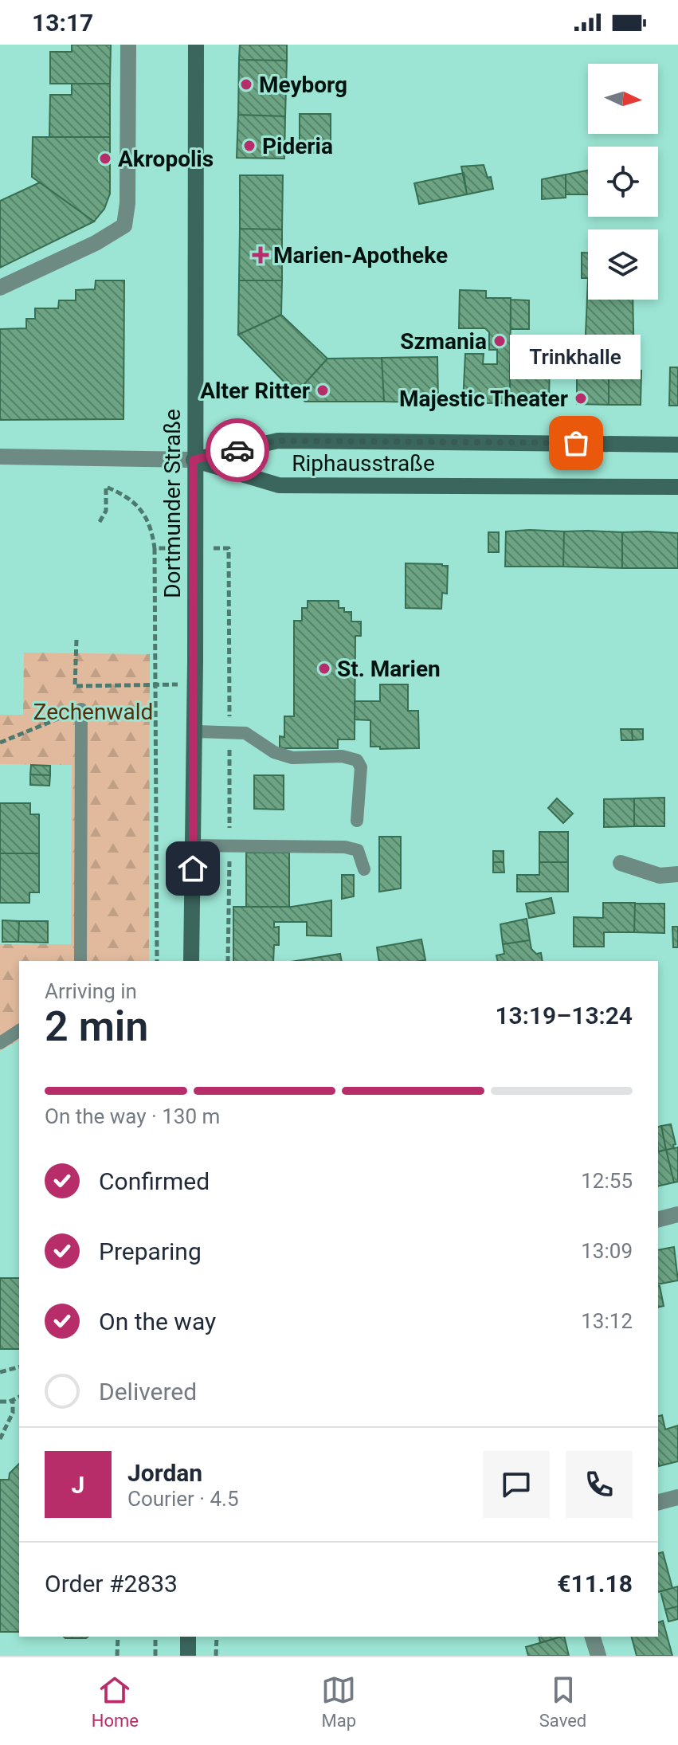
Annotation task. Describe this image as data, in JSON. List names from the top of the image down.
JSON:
{
  "streets": {
    "street": ["Riphausstraße", "Dortmunder Straße"]
  },
  "crossings": [
    ["Riphausstraße", "Dortmunder Straße"]
  ],
  "parks": ["Zechenwald"],
  "places": {
    "other": [
      "Meyborg",
      "Pideria",
      "Akropolis",
      "Szmania",
      "Alter Ritter",
      "Majestic Theater",
      "Trinkhalle",
      "St. Marien"
    ],
    "health": ["Marien-Apotheke"]
  },
  "north": "right",
  "page": {
    "status": "13:17",
    "bubble": "Trinkhalle",
    "heading": ["2 min", "Arriving in", "13:19–13:24"],
    "panel": [
      "Jordan",
      "Courier · 4.5",
      "Order #2833",
      "€11.18"
    ],
    "bar": "On the way · 130 m",
    "list": [
      ["Confirmed", "12:55"],
      ["Preparing", "13:09"],
      ["On the way", "13:12"],
      "Delivered"
    ],
    "round": "J",
    "tabs": ["Home", "Map", "Saved"]
  }
}
